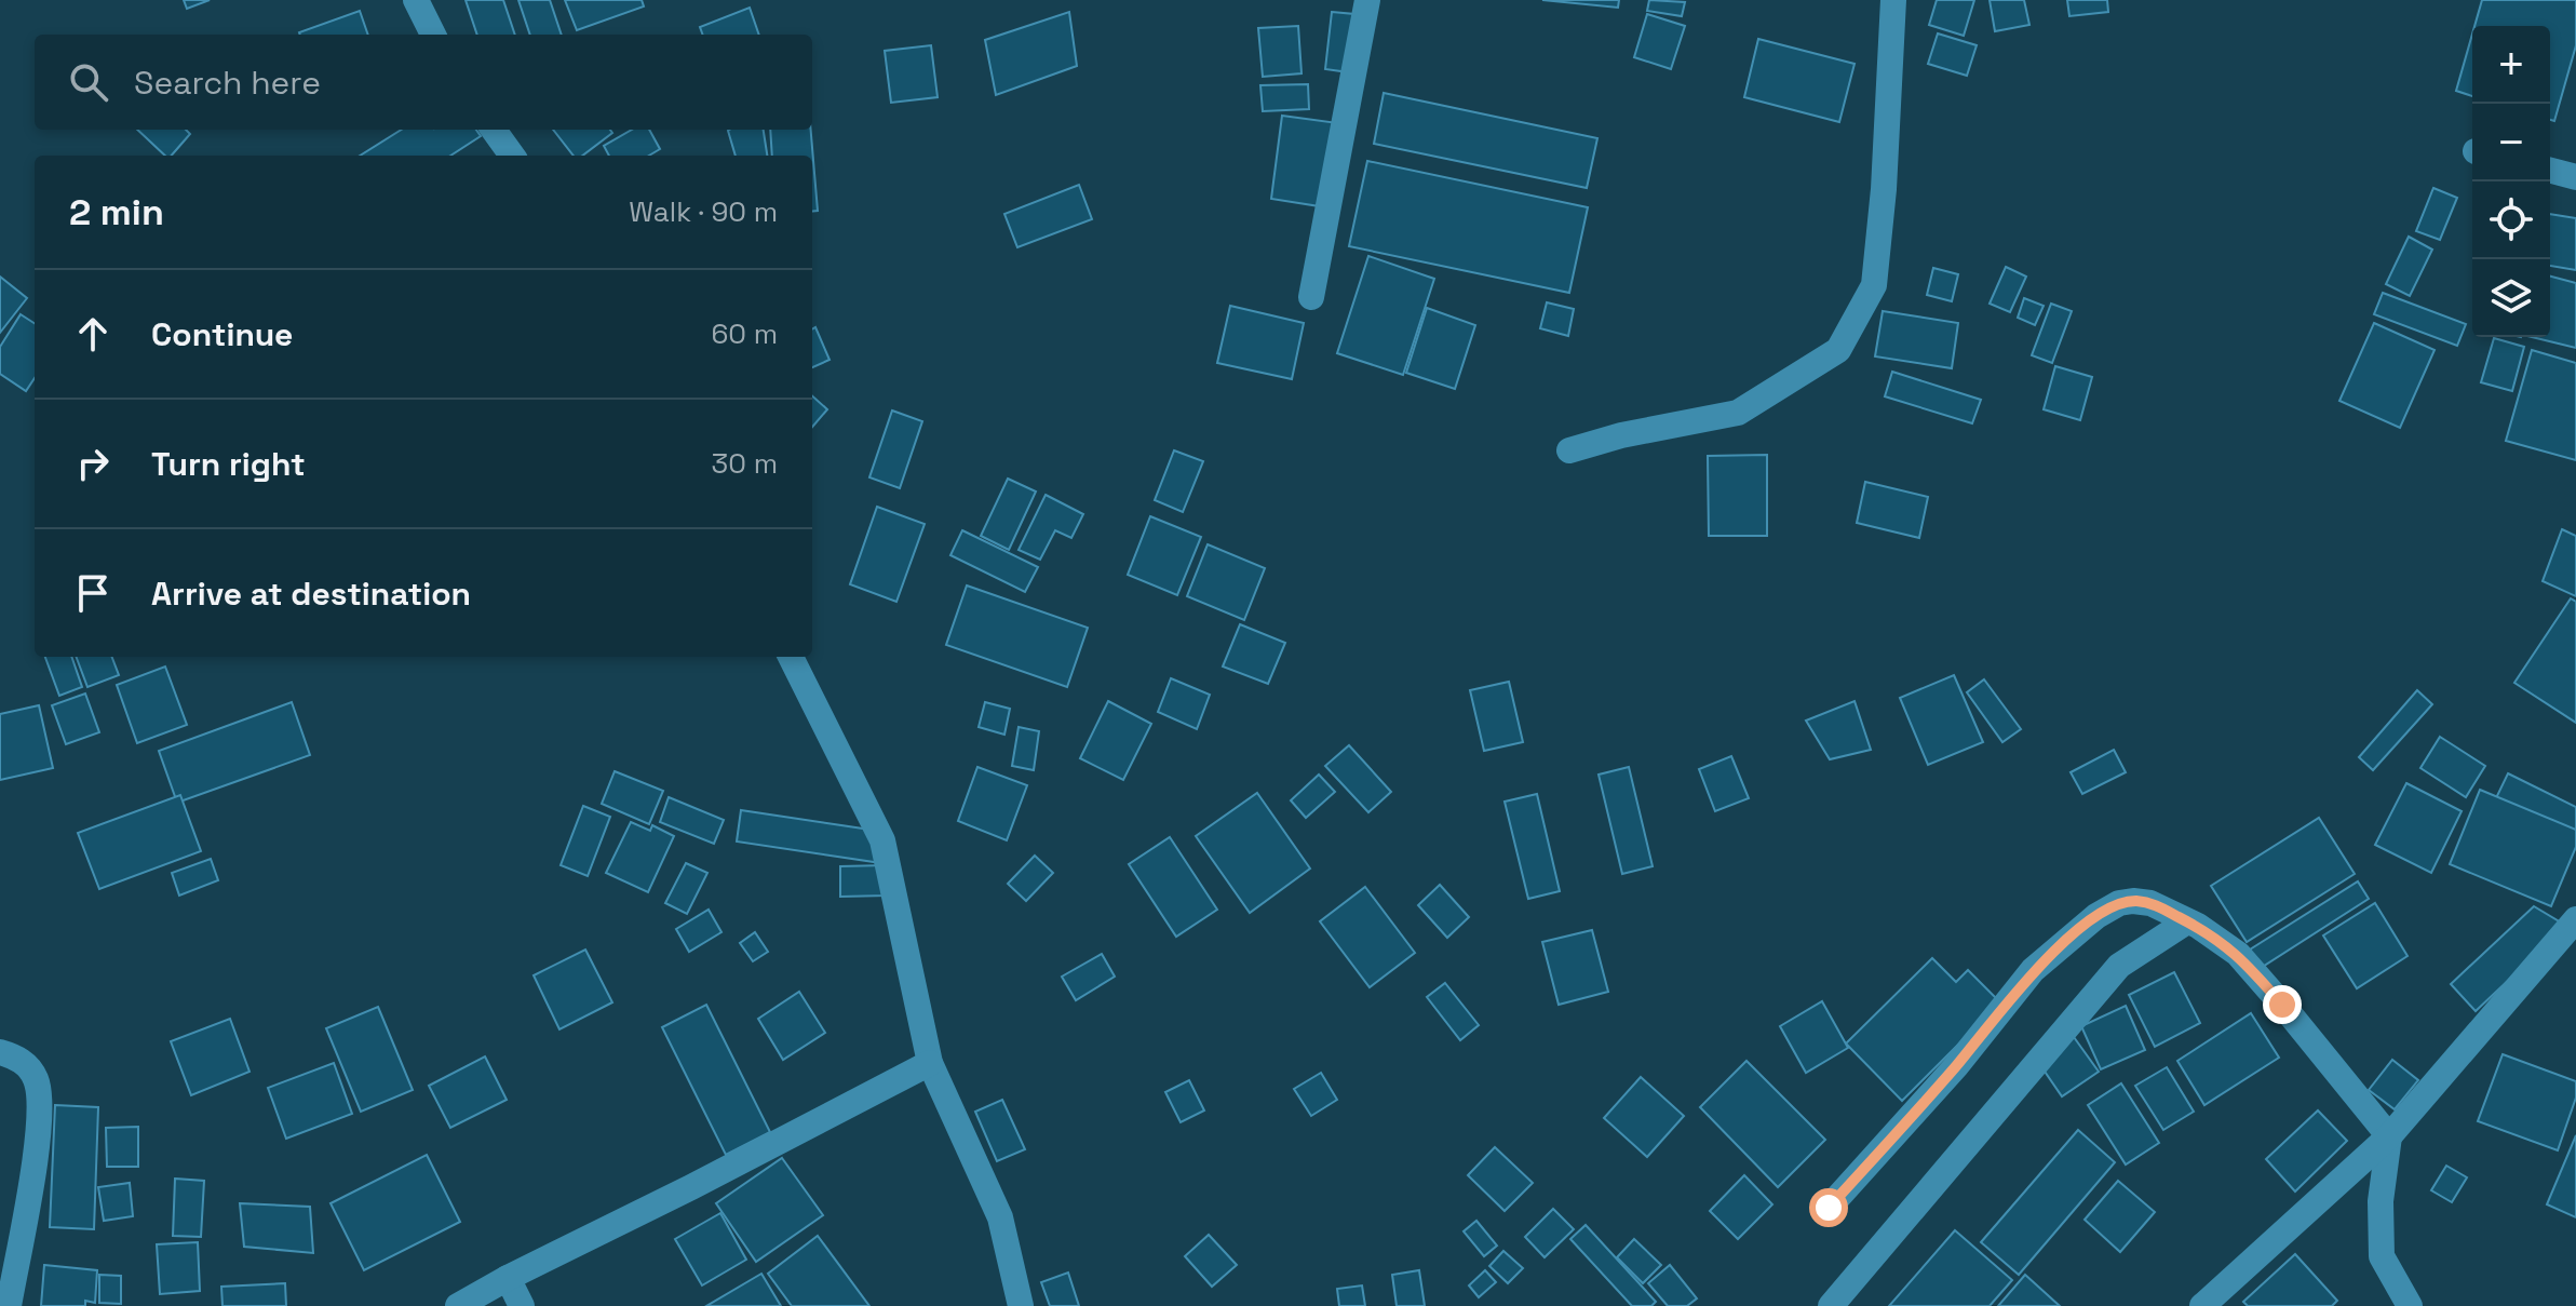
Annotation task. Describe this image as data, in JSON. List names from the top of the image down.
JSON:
{
  "page": {
    "map_buttons": ["+", "−"],
    "search": "Search here",
    "heading": ["2 min", "Walk · 90 m"],
    "list": [
      ["Continue", "60 m"],
      ["Turn right", "30 m"],
      "Arrive at destination"
    ]
  }
}
